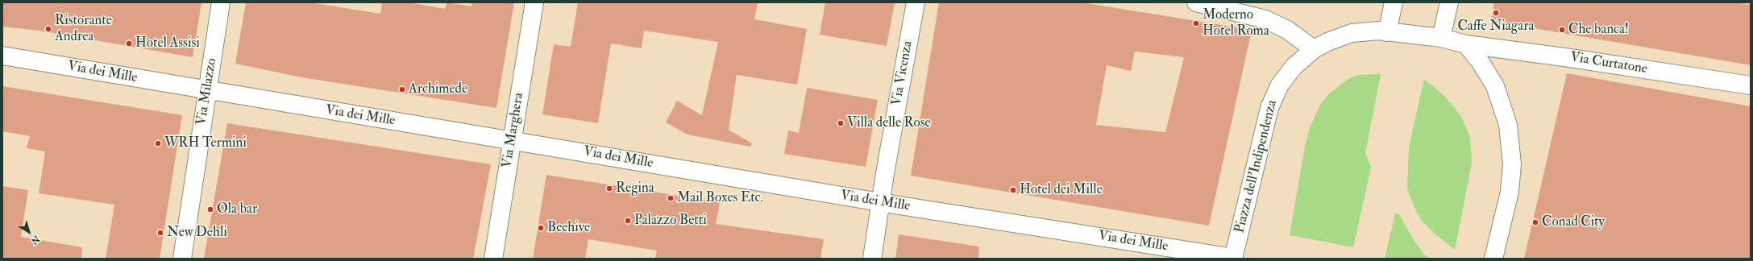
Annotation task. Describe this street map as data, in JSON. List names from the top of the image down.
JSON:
{
  "streets": {
    "street": [
      "Via Curtatone",
      "Via dei Mille",
      "Via Vicenza",
      "Via Milazzo",
      "Via Marghera",
      "Piazza dell'Indipendenza"
    ]
  },
  "crossings": [
    ["Via Curtatone", "Piazza dell'Indipendenza"],
    ["Via dei Mille", "Via Vicenza"],
    ["Via dei Mille", "Via Milazzo"],
    ["Via dei Mille", "Via Marghera"],
    ["Via dei Mille", "Piazza dell'Indipendenza"]
  ],
  "places": [
    "Caffe Niagara",
    "Moderno Hotel Roma",
    "Ristorante Andrea",
    "Che banca!",
    "Hotel Assisi",
    "Archimede",
    "Villa delle Rose",
    "WRH Termini",
    "Regina",
    "Hotel dei Mille",
    "Mail Boxes Etc.",
    "Ola bar",
    "Palazzo Betti",
    "Conad City",
    "Beehive",
    "New Dehli"
  ],
  "north": "bottom right"
}
